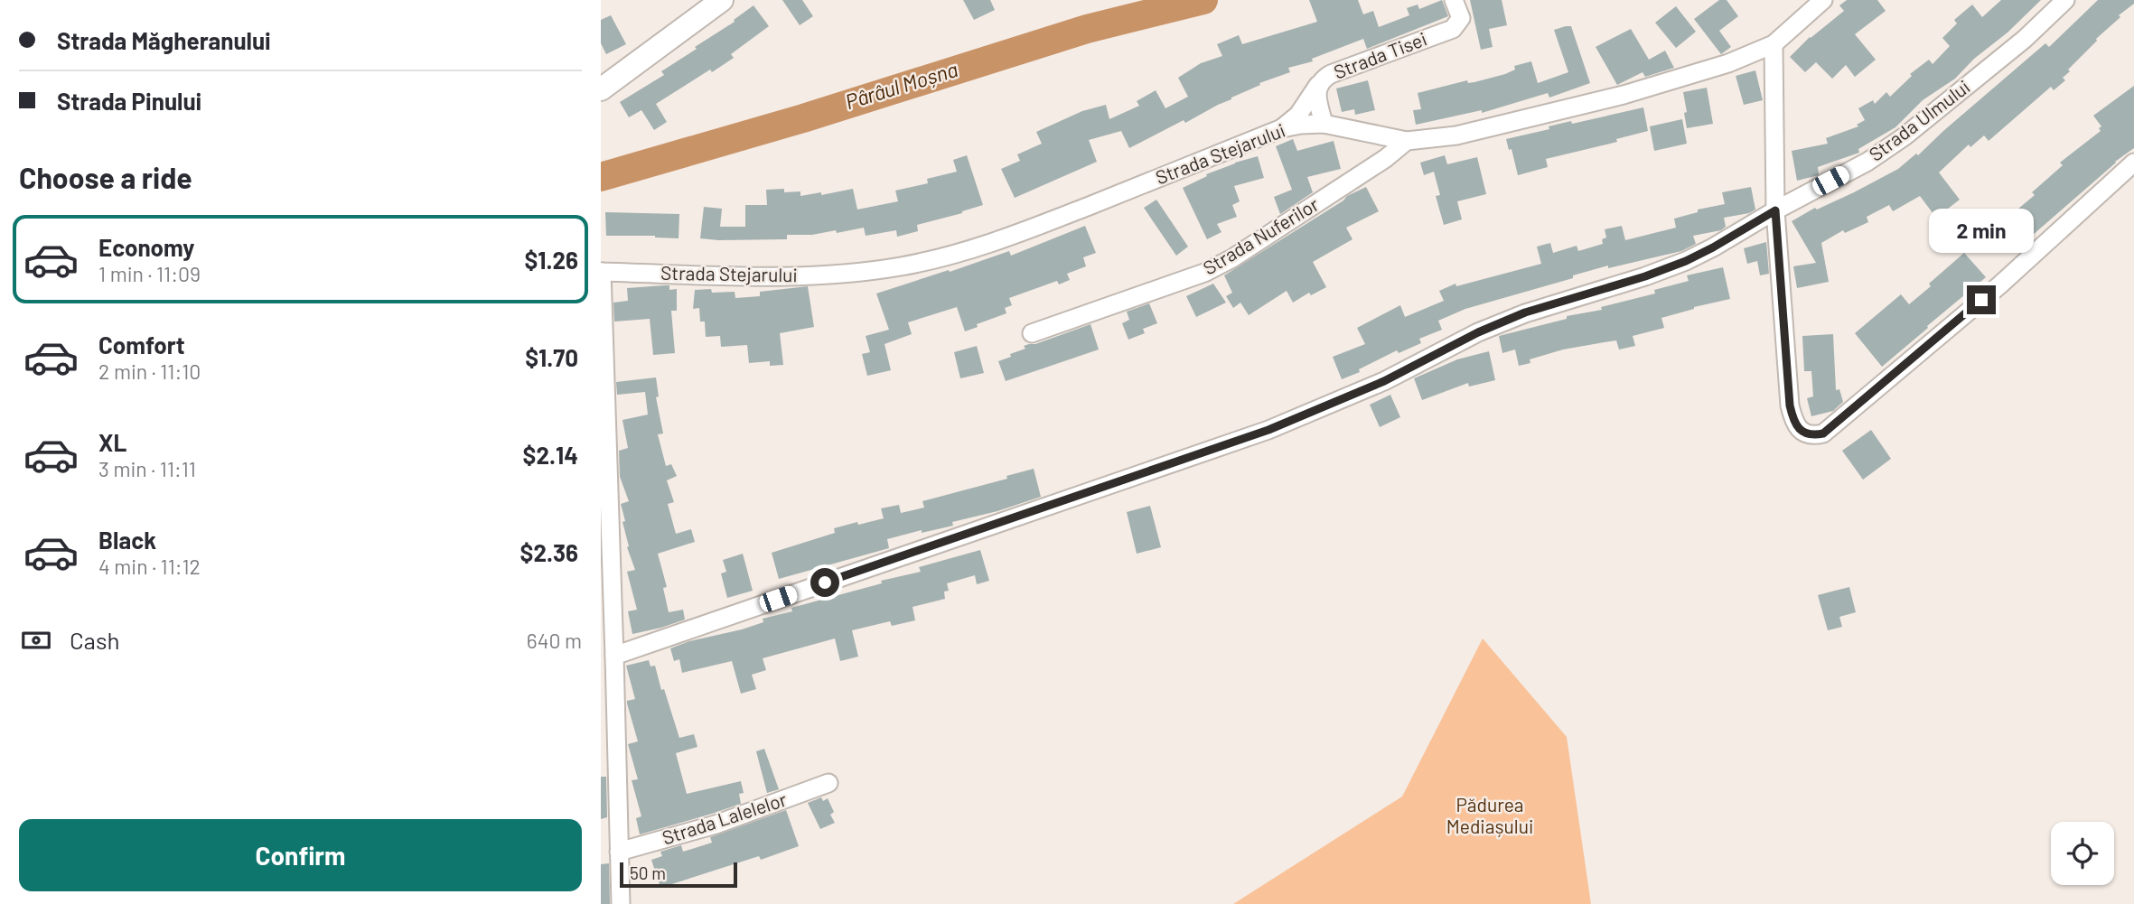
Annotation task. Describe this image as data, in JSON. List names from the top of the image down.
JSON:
{
  "streets": {
    "street": [
      "Strada Tisei",
      "Strada Ulmului",
      "Strada Stejarului",
      "Strada Nuferilor",
      "Strada Lalelelor"
    ]
  },
  "crossings": [
    ["Strada Tisei", "Strada Stejarului"],
    ["Strada Stejarului", "Strada Nuferilor"]
  ],
  "water": ["Pârâul Moșna"],
  "parks": ["Pădurea Mediașului"],
  "scale_bar": "50 m",
  "page": {
    "banner": ["Strada Măgheranului", "Strada Pinului"],
    "heading": "Choose a ride",
    "bubble": "2 min",
    "list": [
      {
        "name": "Economy",
        "note": "1 min · 11:09",
        "value": "$1.26"
      },
      {
        "name": "Comfort",
        "note": "2 min · 11:10",
        "value": "$1.70"
      },
      {
        "name": "XL",
        "note": "3 min · 11:11",
        "value": "$2.14"
      },
      {
        "name": "Black",
        "note": "4 min · 11:12",
        "value": "$2.36"
      }
    ],
    "pay": ["Cash", "640 m"],
    "buttons": "Confirm",
    "scale": "50 m"
  }
}
